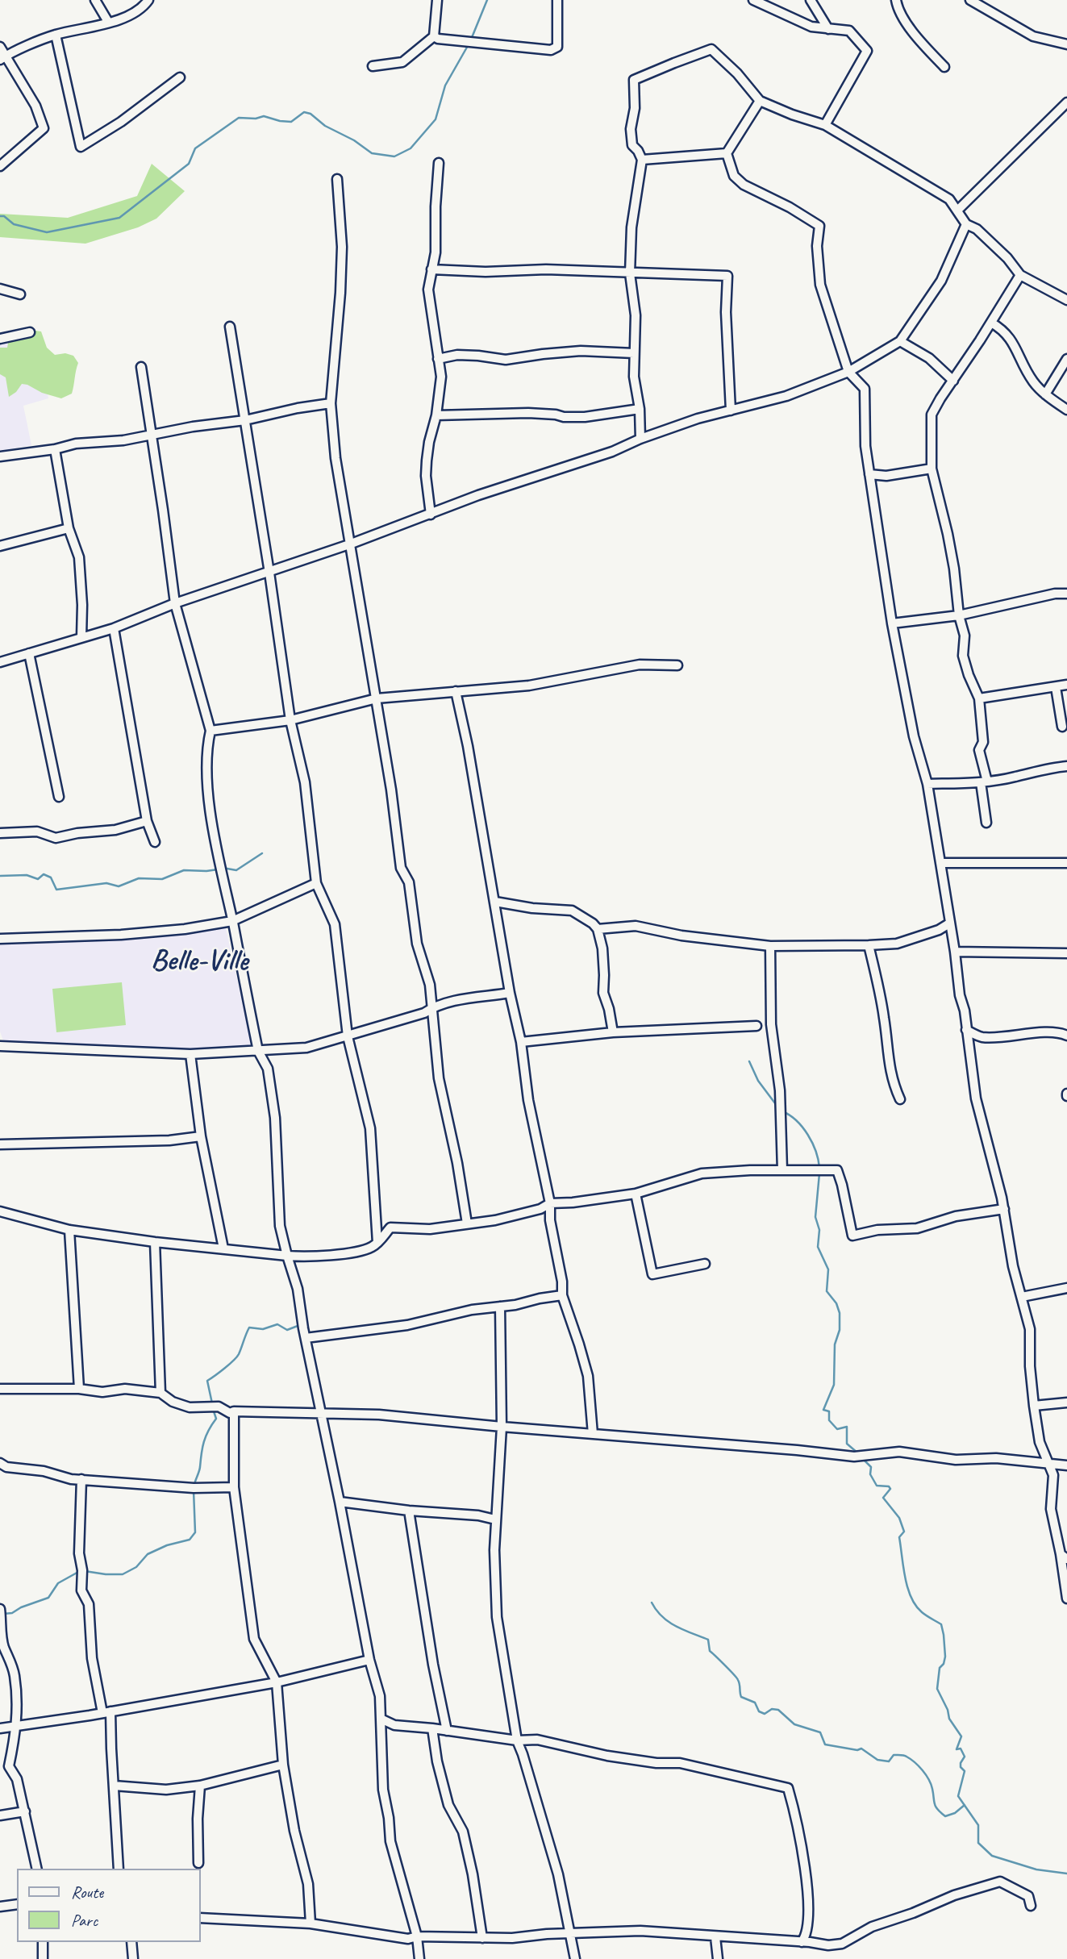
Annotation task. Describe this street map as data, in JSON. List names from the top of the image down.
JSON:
{
  "districts": ["Belle-Ville"],
  "legend": ["Route", "Parc"]
}
